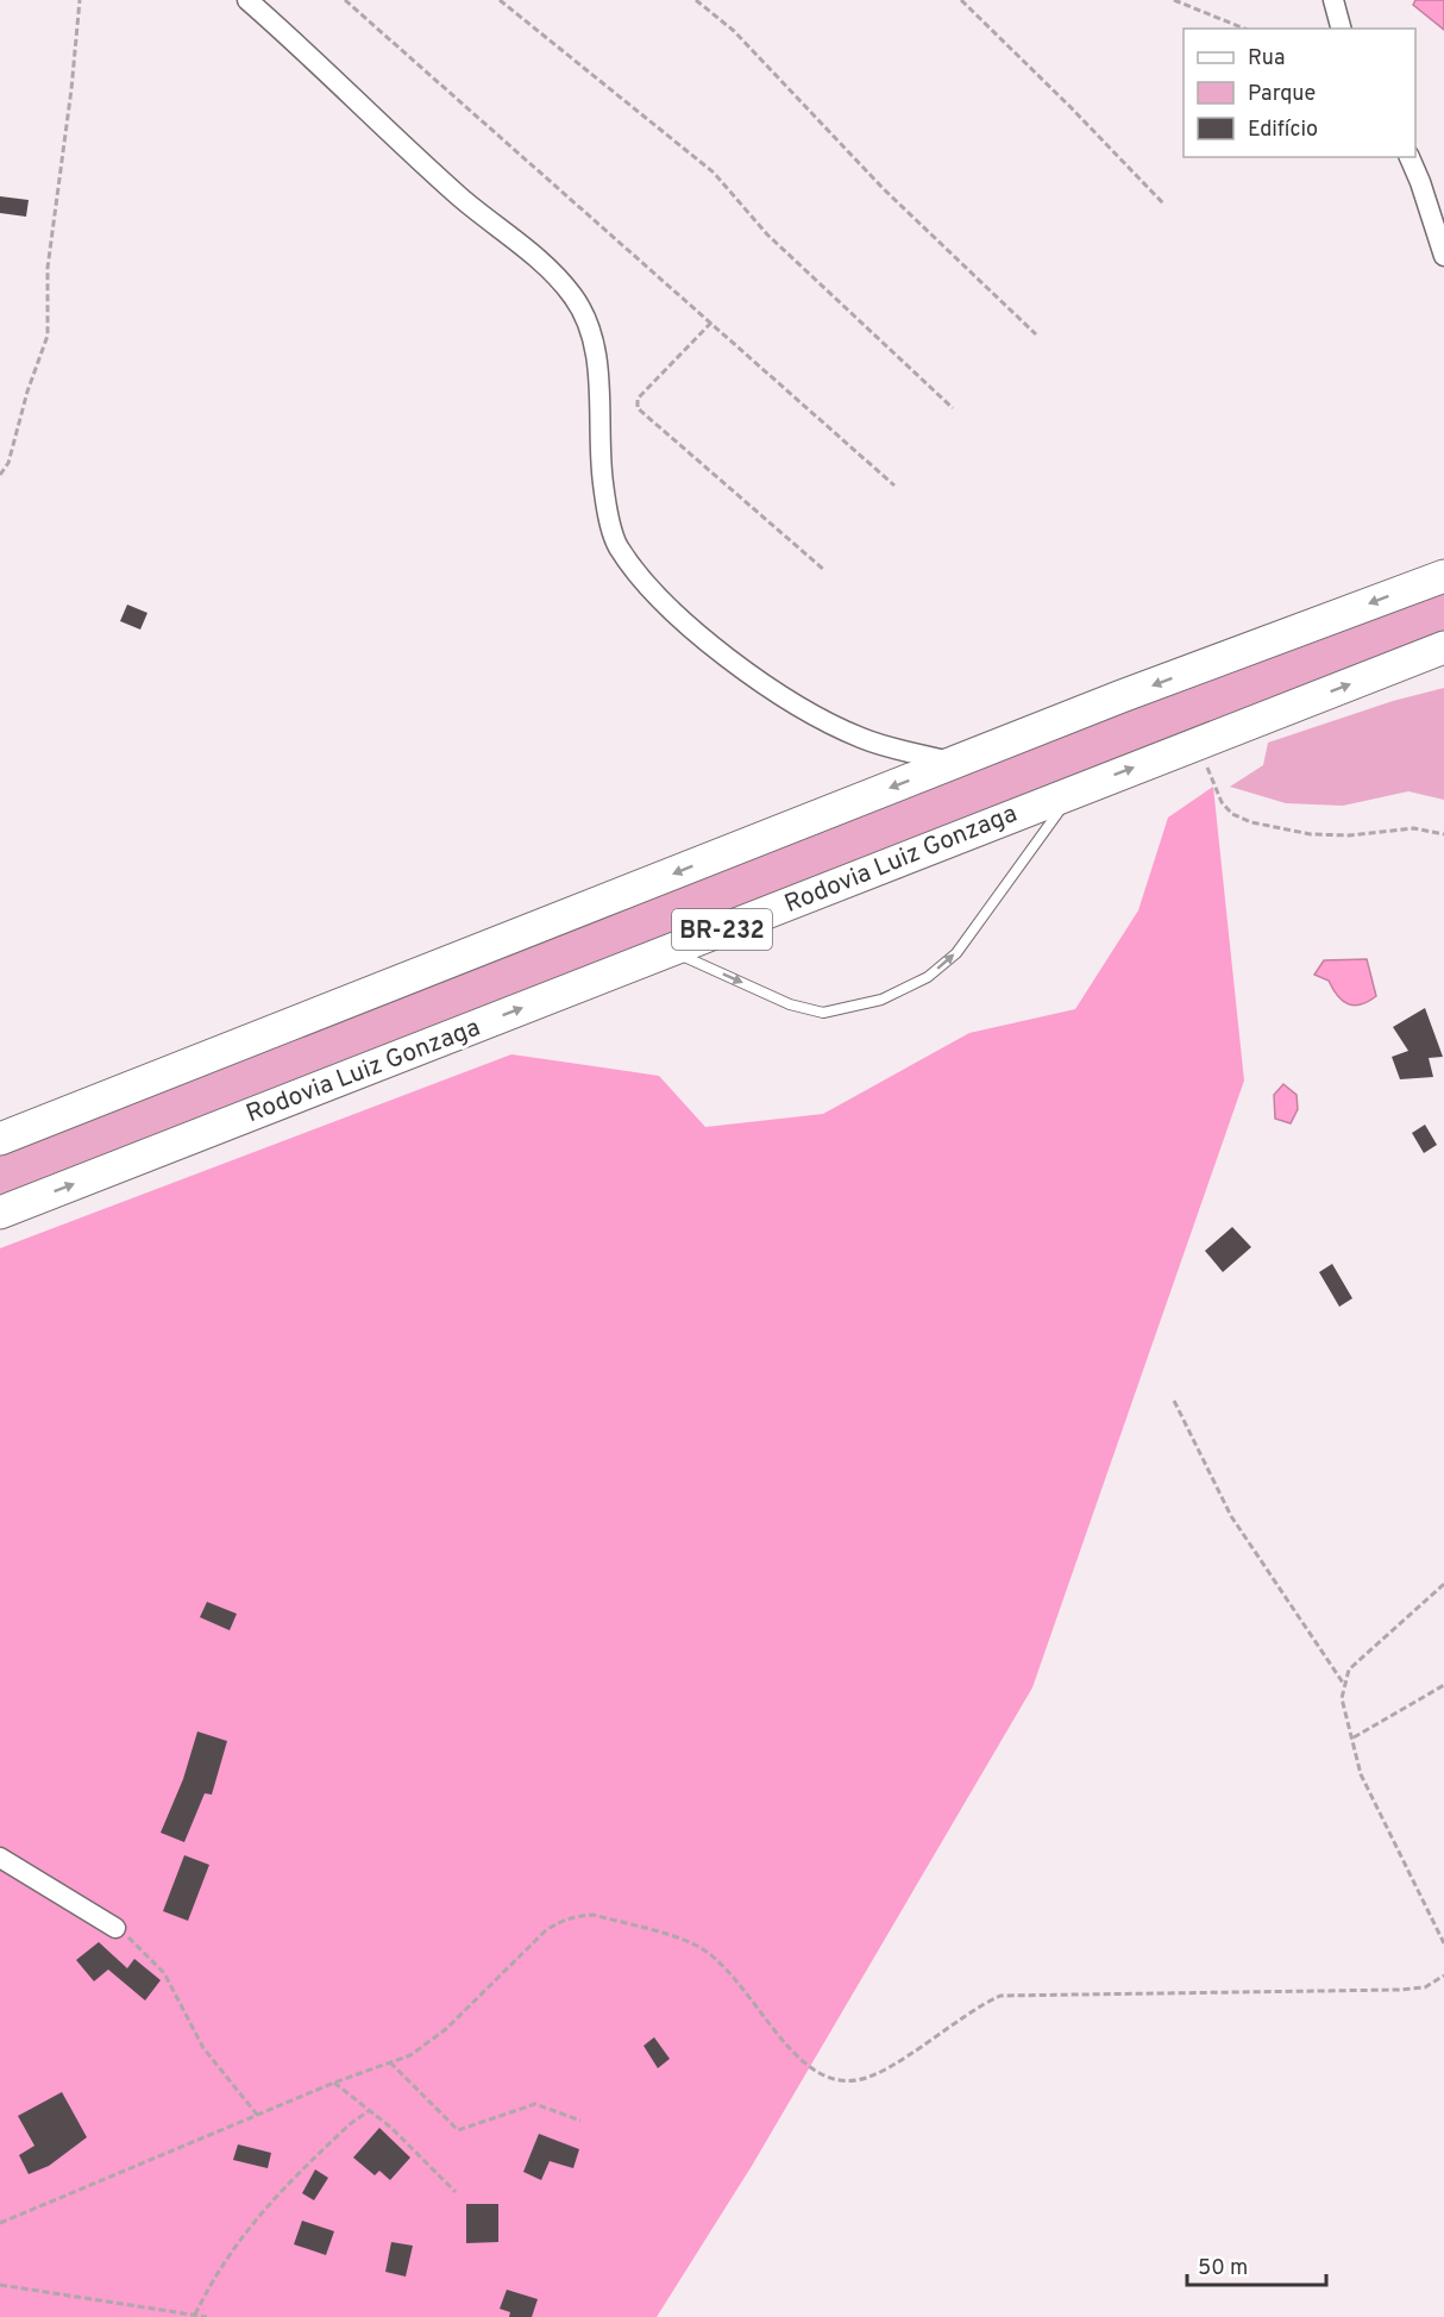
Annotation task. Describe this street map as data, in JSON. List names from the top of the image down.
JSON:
{
  "streets": {
    "highway": ["Rodovia Luiz Gonzaga", "BR-232"]
  },
  "legend": ["Rua", "Parque", "Edifício"],
  "scale_bar": "50 m"
}
